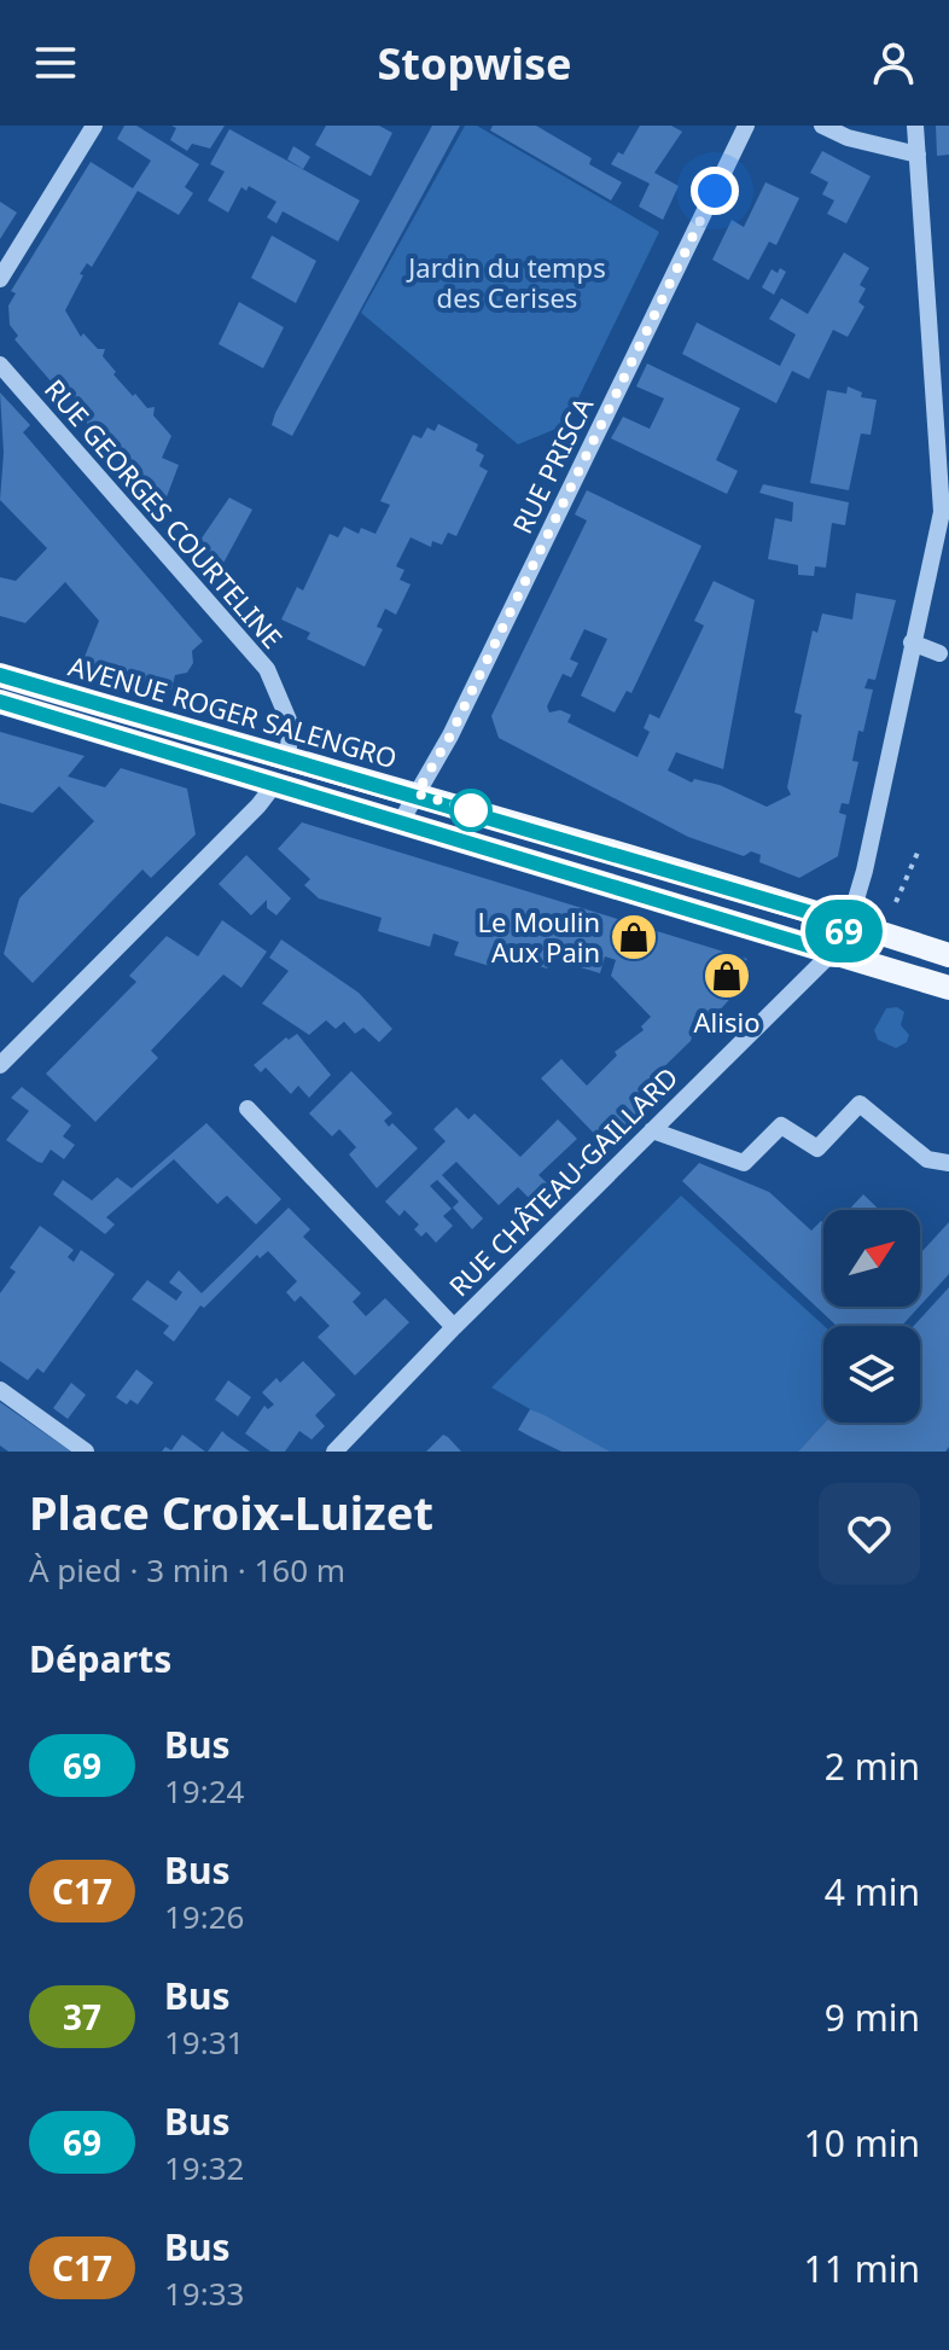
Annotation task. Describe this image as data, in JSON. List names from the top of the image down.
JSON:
{
  "streets": {
    "main road": ["AVENUE ROGER SALENGRO"],
    "street": ["RUE PRISCA", "RUE GEORGES COURTELINE", "RUE CHÂTEAU-GAILLARD"]
  },
  "crossings": [
    ["RUE PRISCA", "AVENUE ROGER SALENGRO"],
    ["RUE GEORGES COURTELINE", "AVENUE ROGER SALENGRO"],
    ["AVENUE ROGER SALENGRO", "RUE CHÂTEAU-GAILLARD"]
  ],
  "parks": ["Jardin du temps des Cerises"],
  "places": {
    "shop": ["Le Moulin Aux Pain", "Alisio"]
  },
  "lines": ["bus line 69"],
  "north": "top right",
  "page": {
    "header": "Stopwise",
    "on_map": "69",
    "heading": [
      ["Place Croix-Luizet", "À pied · 3 min · 160 m"],
      "Départs"
    ],
    "list": [
      {
        "mark": "69",
        "name": "Bus",
        "note": "19:24",
        "value": "2 min"
      },
      {
        "mark": "C17",
        "name": "Bus",
        "note": "19:26",
        "value": "4 min"
      },
      {
        "mark": "37",
        "name": "Bus",
        "note": "19:31",
        "value": "9 min"
      },
      {
        "mark": "69",
        "name": "Bus",
        "note": "19:32",
        "value": "10 min"
      },
      {
        "mark": "C17",
        "name": "Bus",
        "note": "19:33",
        "value": "11 min"
      }
    ]
  }
}
